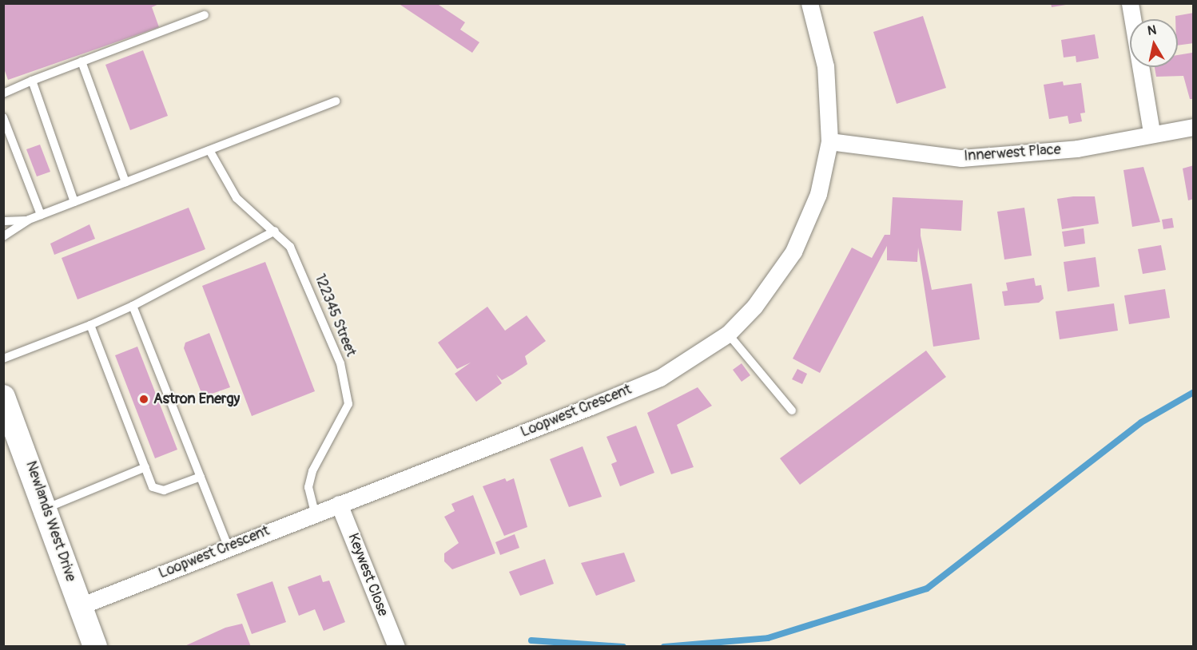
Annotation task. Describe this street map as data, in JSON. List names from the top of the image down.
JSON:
{
  "streets": {
    "street": [
      "Innerwest Place",
      "Loopwest Crescent",
      "Newlands West Drive",
      "Keywest Close"
    ],
    "lane": ["122345 Street"]
  },
  "crossings": [
    ["Innerwest Place", "Loopwest Crescent"],
    ["122345 Street", "Loopwest Crescent"],
    ["Loopwest Crescent", "Newlands West Drive"],
    ["Loopwest Crescent", "Keywest Close"]
  ],
  "places": ["Astron Energy"],
  "north": "top"
}
